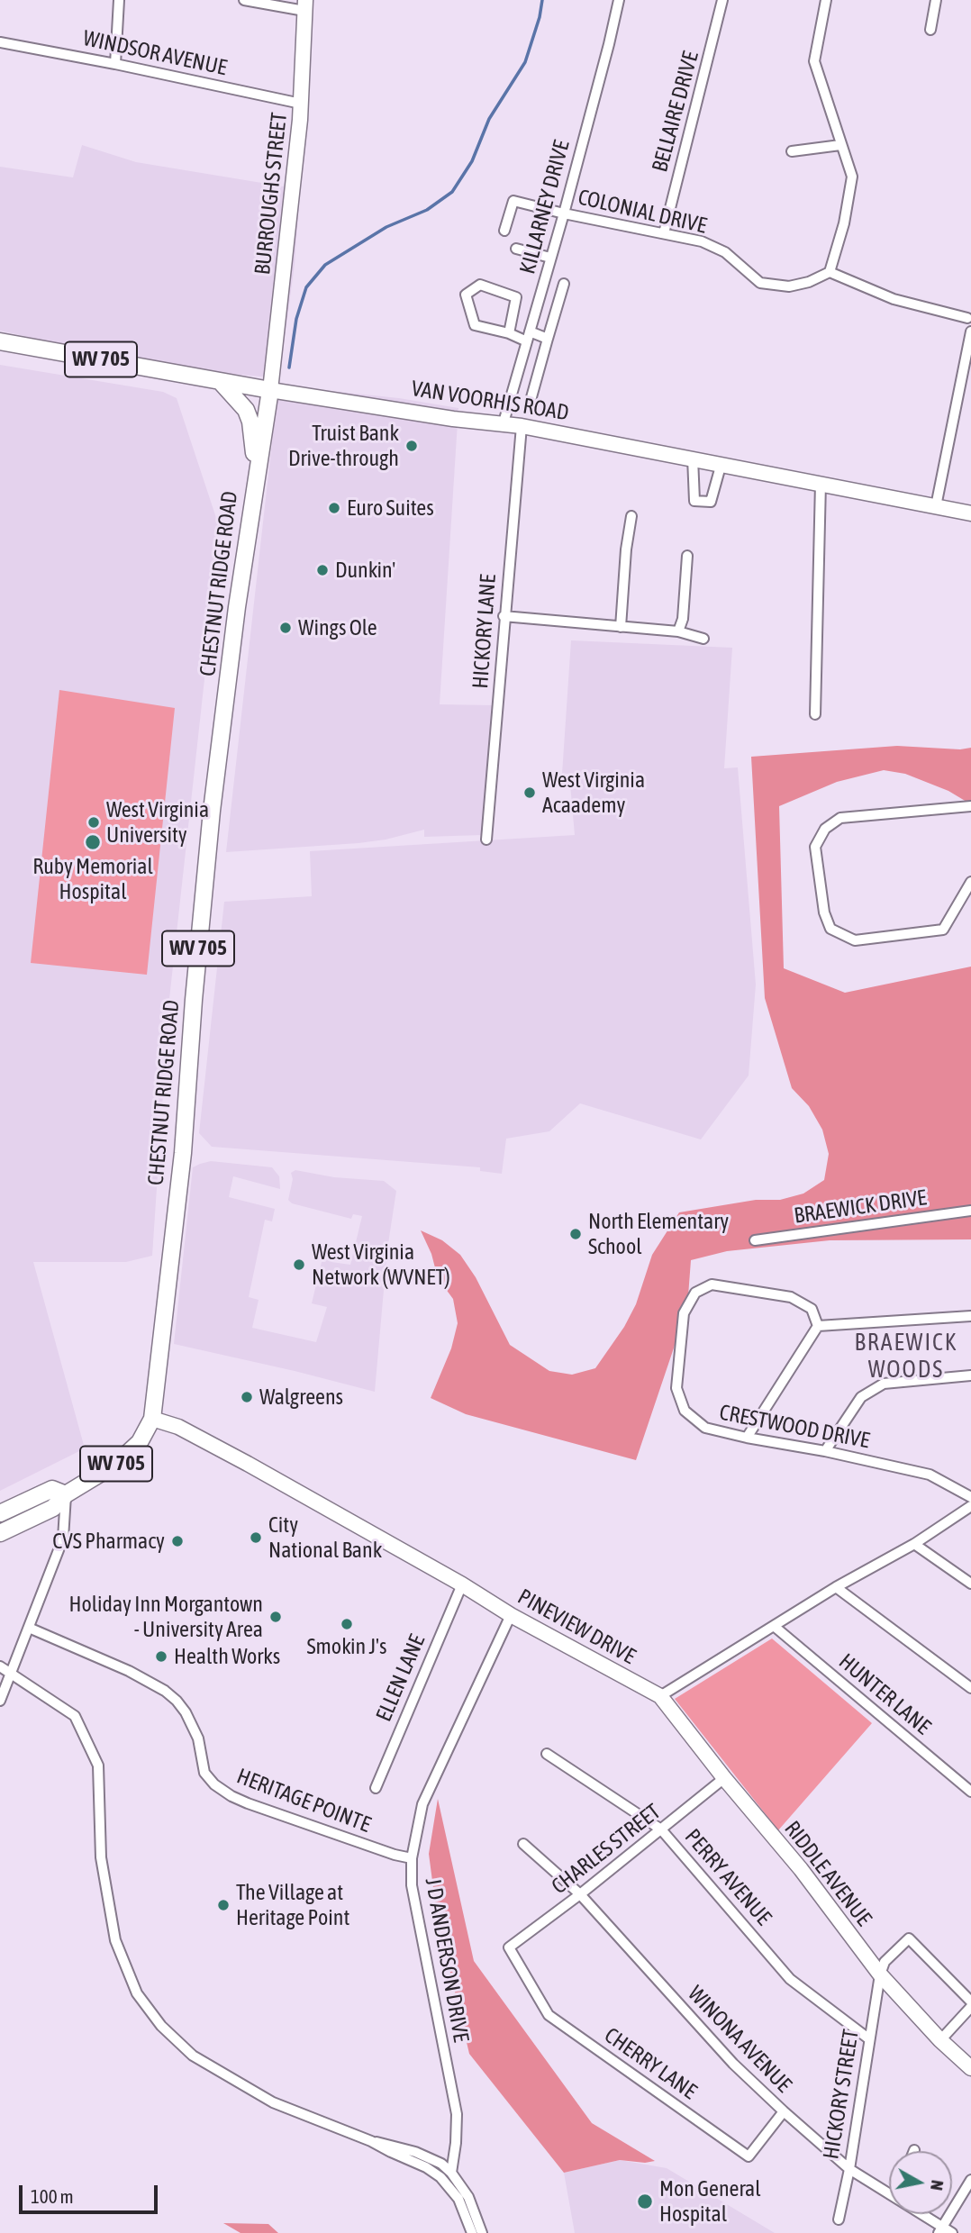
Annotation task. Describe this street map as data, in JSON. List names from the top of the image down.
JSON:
{
  "streets": {
    "main road": ["WV 705", "VAN VOORHIS ROAD", "CHESTNUT RIDGE ROAD"],
    "street": [
      "WINDSOR AVENUE",
      "BELLAIRE DRIVE",
      "BURROUGHS STREET",
      "KILLARNEY DRIVE",
      "COLONIAL DRIVE",
      "HICKORY LANE",
      "BRAEWICK DRIVE",
      "CRESTWOOD DRIVE",
      "PINEVIEW DRIVE",
      "ELLEN LANE",
      "HUNTER LANE",
      "HERITAGE POINTE",
      "CHARLES STREET",
      "RIDDLE AVENUE",
      "PERRY AVENUE",
      "J D ANDERSON DRIVE",
      "WINONA AVENUE",
      "CHERRY LANE",
      "HICKORY STREET"
    ]
  },
  "crossings": [
    ["WINDSOR AVENUE", "BURROUGHS STREET"],
    ["BELLAIRE DRIVE", "COLONIAL DRIVE"],
    ["BURROUGHS STREET", "VAN VOORHIS ROAD"],
    ["BURROUGHS STREET", "CHESTNUT RIDGE ROAD"],
    ["KILLARNEY DRIVE", "COLONIAL DRIVE"],
    ["KILLARNEY DRIVE", "VAN VOORHIS ROAD"],
    ["VAN VOORHIS ROAD", "CHESTNUT RIDGE ROAD"],
    ["VAN VOORHIS ROAD", "HICKORY LANE"],
    ["CHESTNUT RIDGE ROAD", "PINEVIEW DRIVE"],
    ["PINEVIEW DRIVE", "ELLEN LANE"],
    ["PINEVIEW DRIVE", "RIDDLE AVENUE"],
    ["PINEVIEW DRIVE", "J D ANDERSON DRIVE"],
    ["HERITAGE POINTE", "J D ANDERSON DRIVE"],
    ["CHARLES STREET", "RIDDLE AVENUE"],
    ["CHARLES STREET", "PERRY AVENUE"],
    ["CHARLES STREET", "WINONA AVENUE"],
    ["CHARLES STREET", "CHERRY LANE"],
    ["RIDDLE AVENUE", "HICKORY STREET"],
    ["PERRY AVENUE", "HICKORY STREET"],
    ["WINONA AVENUE", "CHERRY LANE"],
    ["WINONA AVENUE", "HICKORY STREET"]
  ],
  "districts": ["BRAEWICK WOODS"],
  "places": [
    "Truist Bank Drive-through",
    "Euro Suites",
    "Dunkin'",
    "Wings Ole",
    "West Virginia Acaademy",
    "West Virginia University",
    "Ruby Memorial Hospital",
    "North Elementary School",
    "West Virginia Network (WVNET)",
    "Walgreens",
    "City National Bank",
    "CVS Pharmacy",
    "Holiday Inn Morgantown - University Area",
    "Smokin J's",
    "Health Works",
    "The Village at Heritage Point",
    "Mon General Hospital"
  ],
  "scale_bar": "100 m",
  "north": "right"
}
